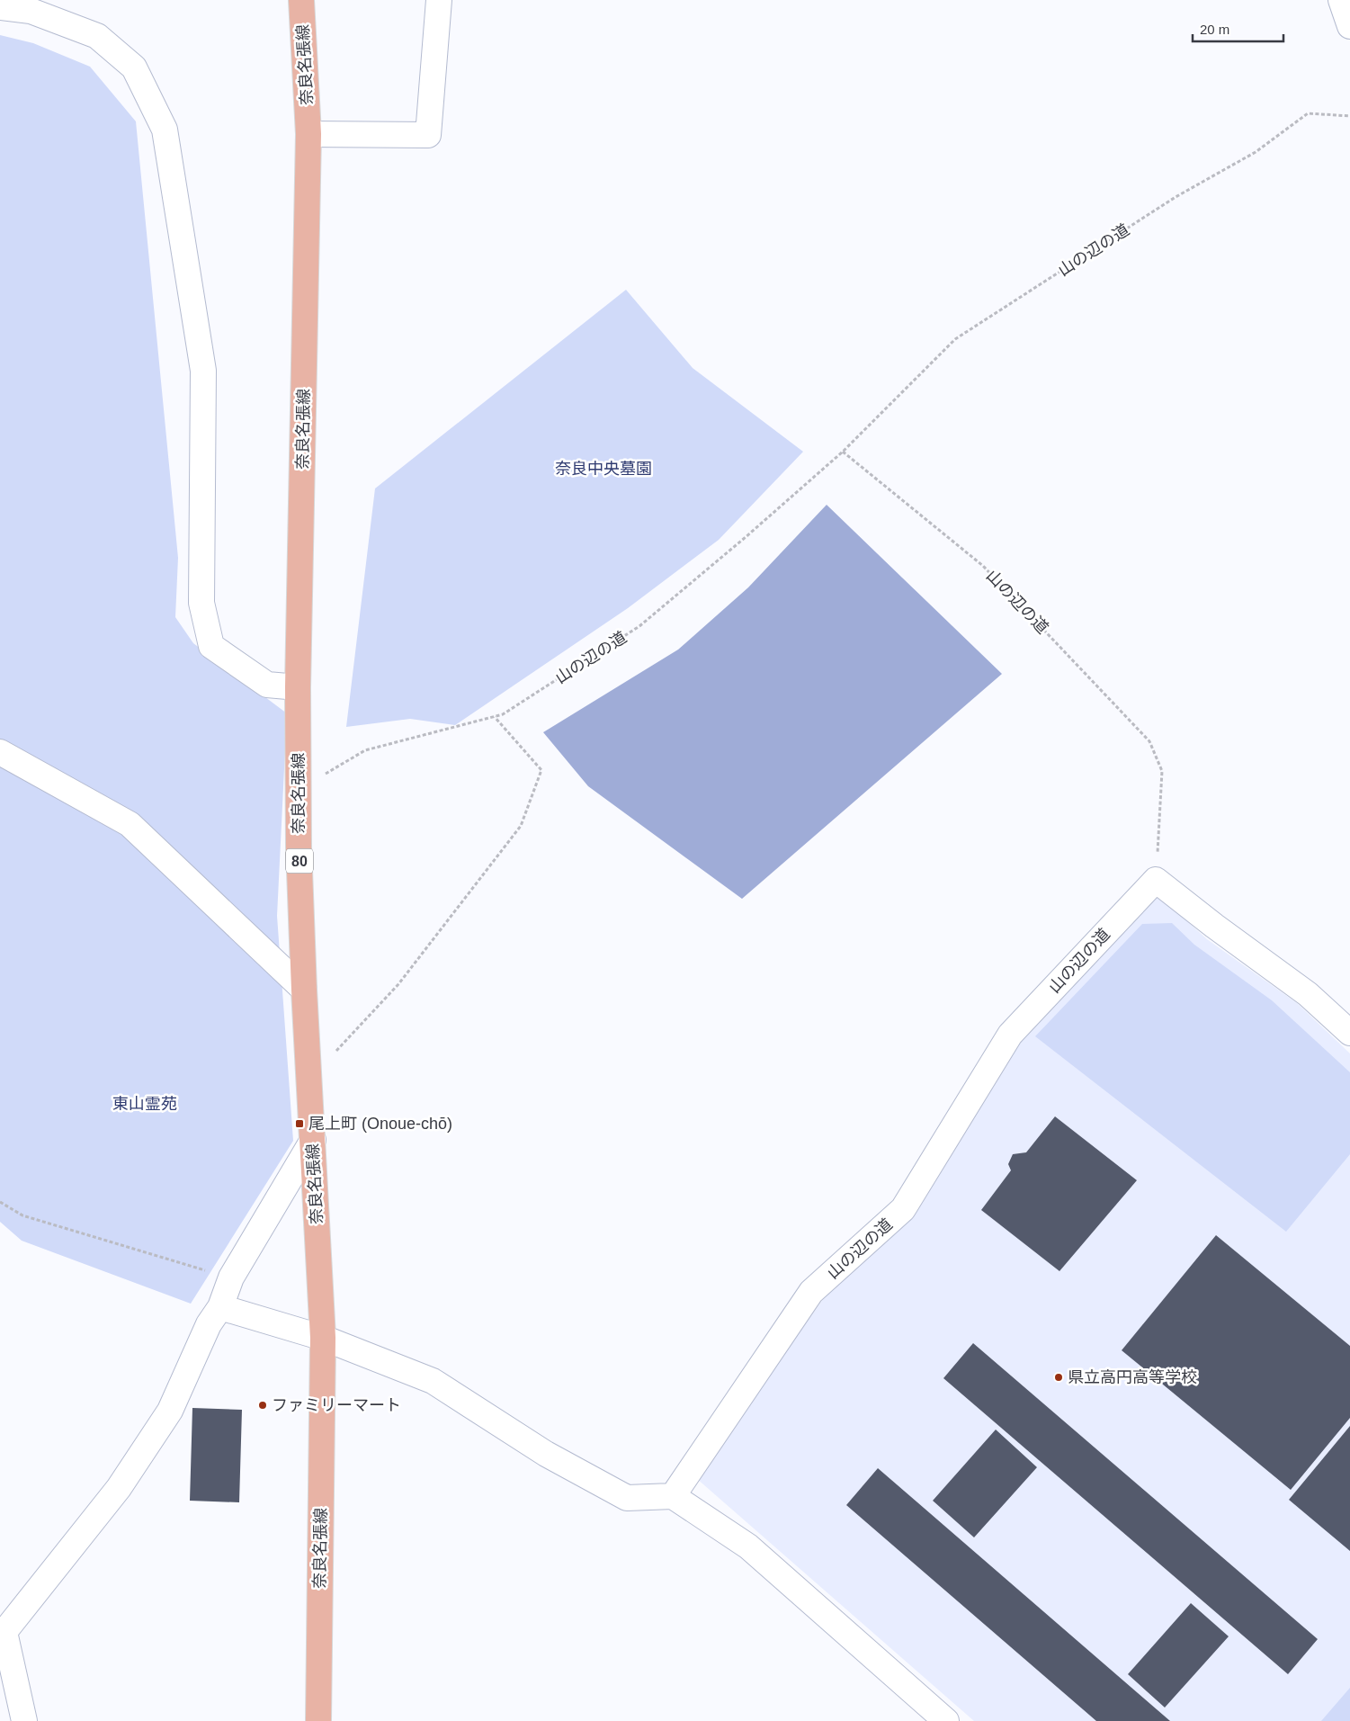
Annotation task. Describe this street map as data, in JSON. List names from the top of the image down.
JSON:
{
  "streets": {
    "main road": ["奈良名張線", "80"],
    "street": ["山の辺の道"]
  },
  "crossings": [
    ["奈良名張線", "山の辺の道"]
  ],
  "parks": ["奈良中央墓園", "東山霊苑"],
  "places": {
    "transit": ["尾上町 (Onoue-chō)"],
    "other": ["県立高円高等学校", "ファミリーマート"]
  },
  "scale_bar": "20 m"
}
